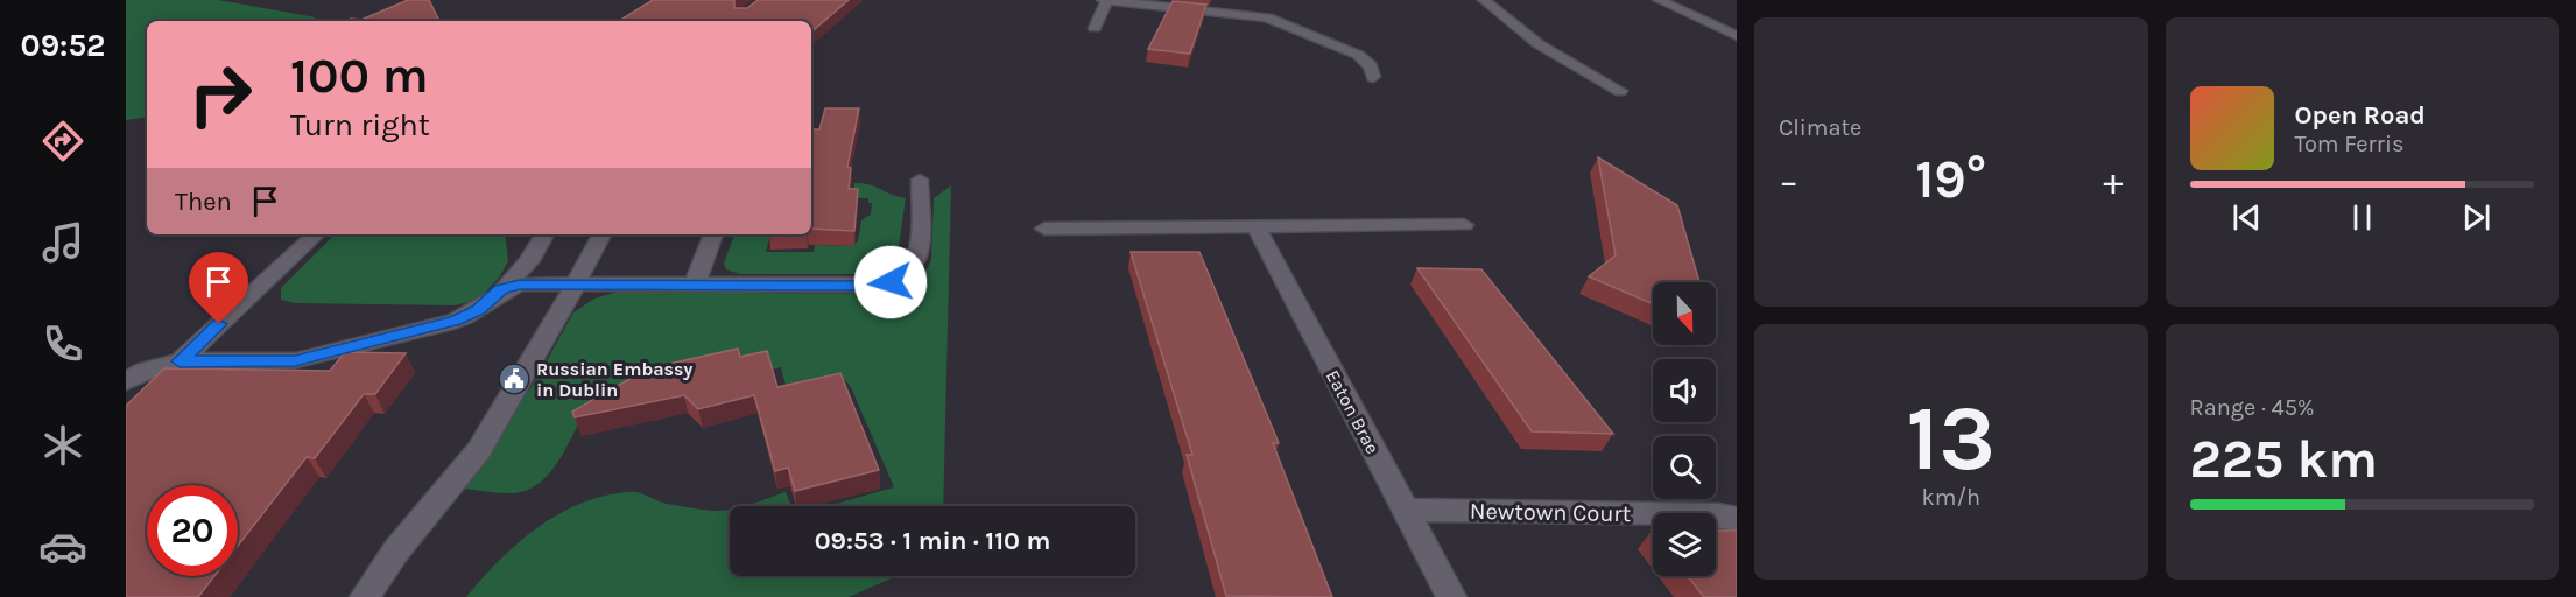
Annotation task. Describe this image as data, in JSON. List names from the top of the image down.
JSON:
{
  "streets": {
    "street": ["Eaton Brae", "Newtown Court"]
  },
  "crossings": [
    ["Eaton Brae", "Newtown Court"]
  ],
  "places": {
    "public building": ["Russian Embassy in Dublin"]
  },
  "north": "bottom",
  "page": {
    "tabs": "09:52",
    "tile": [
      "Climate",
      ["13", "km/h"],
      ["Range · 45%", "225 km"]
    ],
    "turn": ["100 m", "Turn right"],
    "song": ["Open Road", "Tom Ferris"],
    "heat": ["−", "19°", "+"],
    "then": "Then",
    "limit": "20",
    "trip": "09:53 · 1 min · 110 m"
  }
}
